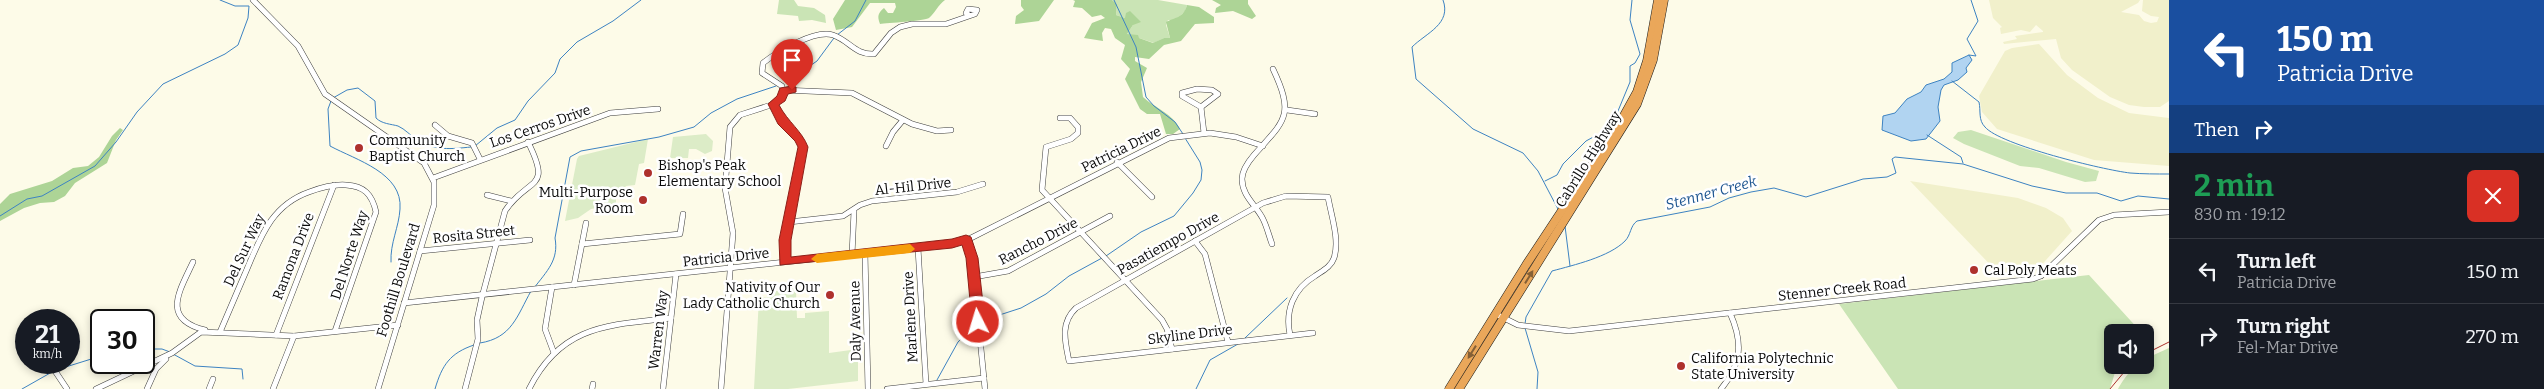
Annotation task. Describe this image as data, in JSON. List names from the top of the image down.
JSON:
{
  "streets": {
    "highway": ["Cabrillo Highway"],
    "street": [
      "Los Cerros Drive",
      "Patricia Drive",
      "Al-Hil Drive",
      "Rosita Street",
      "Rancho Drive",
      "Pasatiempo Drive",
      "Del Sur Way",
      "Del Norte Way",
      "Ramona Drive",
      "Foothill Boulevard",
      "Stenner Creek Road",
      "Marlene Drive",
      "Daly Avenue",
      "Warren Way",
      "Skyline Drive"
    ]
  },
  "crossings": [
    ["Los Cerros Drive", "Foothill Boulevard"],
    ["Patricia Drive", "Foothill Boulevard"],
    ["Patricia Drive", "Marlene Drive"],
    ["Patricia Drive", "Daly Avenue"],
    ["Patricia Drive", "Warren Way"],
    ["Cabrillo Highway", "Stenner Creek Road"],
    ["Rosita Street", "Foothill Boulevard"],
    ["Pasatiempo Drive", "Skyline Drive"],
    ["Del Sur Way", "Del Norte Way"],
    ["Del Sur Way", "Ramona Drive"],
    ["Del Norte Way", "Ramona Drive"]
  ],
  "water": ["Stenner Creek"],
  "places": [
    "Community Baptist Church",
    "Bishop's Peak Elementary School",
    "Multi-Purpose Room",
    "Cal Poly Meats",
    "Nativity of Our Lady Catholic Church",
    "California Polytechnic State University"
  ],
  "page": {
    "turn": ["150 m", "Patricia Drive"],
    "then": "Then",
    "heading": ["2 min", "830 m · 19:12"],
    "list": [
      {
        "name": "Turn left",
        "note": "Patricia Drive",
        "value": "150 m"
      },
      {
        "name": "Turn right",
        "note": "Fel-Mar Drive",
        "value": "270 m"
      }
    ],
    "speed": "21 km/h",
    "limit": "30"
  }
}
